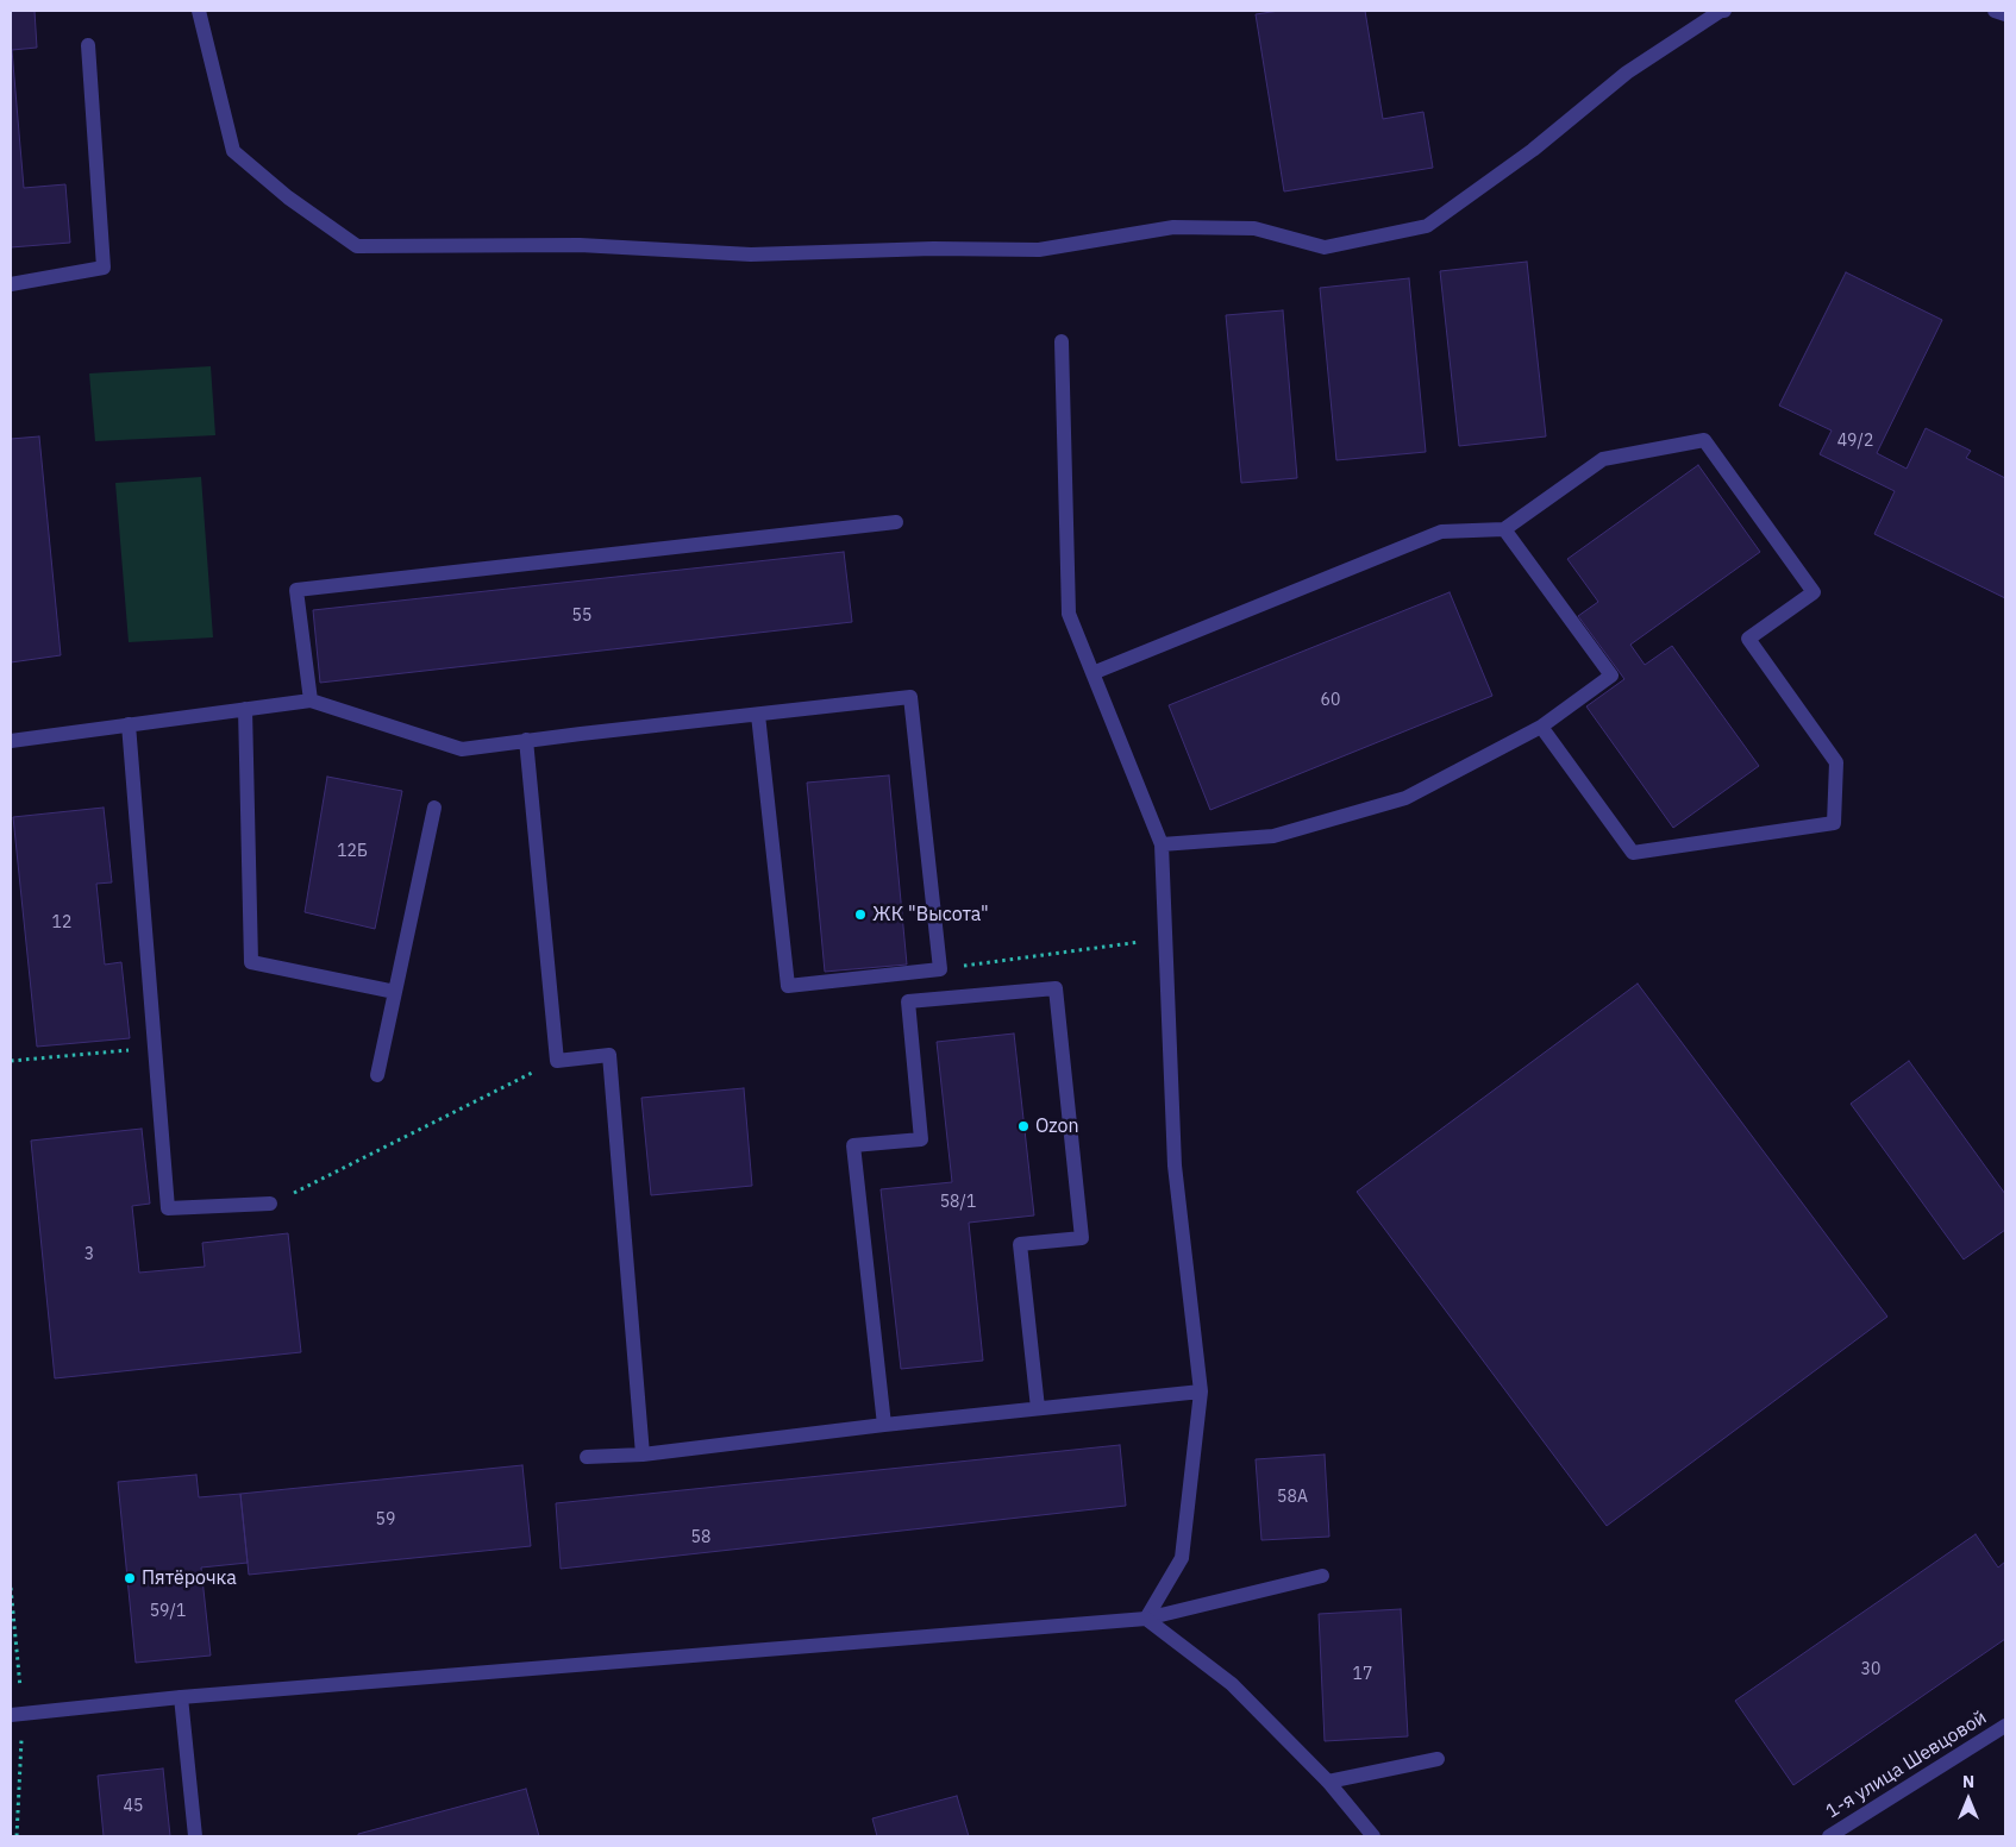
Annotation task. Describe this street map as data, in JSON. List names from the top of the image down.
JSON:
{
  "streets": {
    "street": ["1-я улица Шевцовой"]
  },
  "places": ["ЖК \"Высота\"", "Ozon", "Пятёрочка"],
  "house_numbers": [
    "49/2",
    "55",
    "60",
    "12Б",
    "12",
    "58/1",
    "3",
    "58А",
    "59",
    "58",
    "59/1",
    "30",
    "17",
    "45"
  ],
  "north": "top"
}
